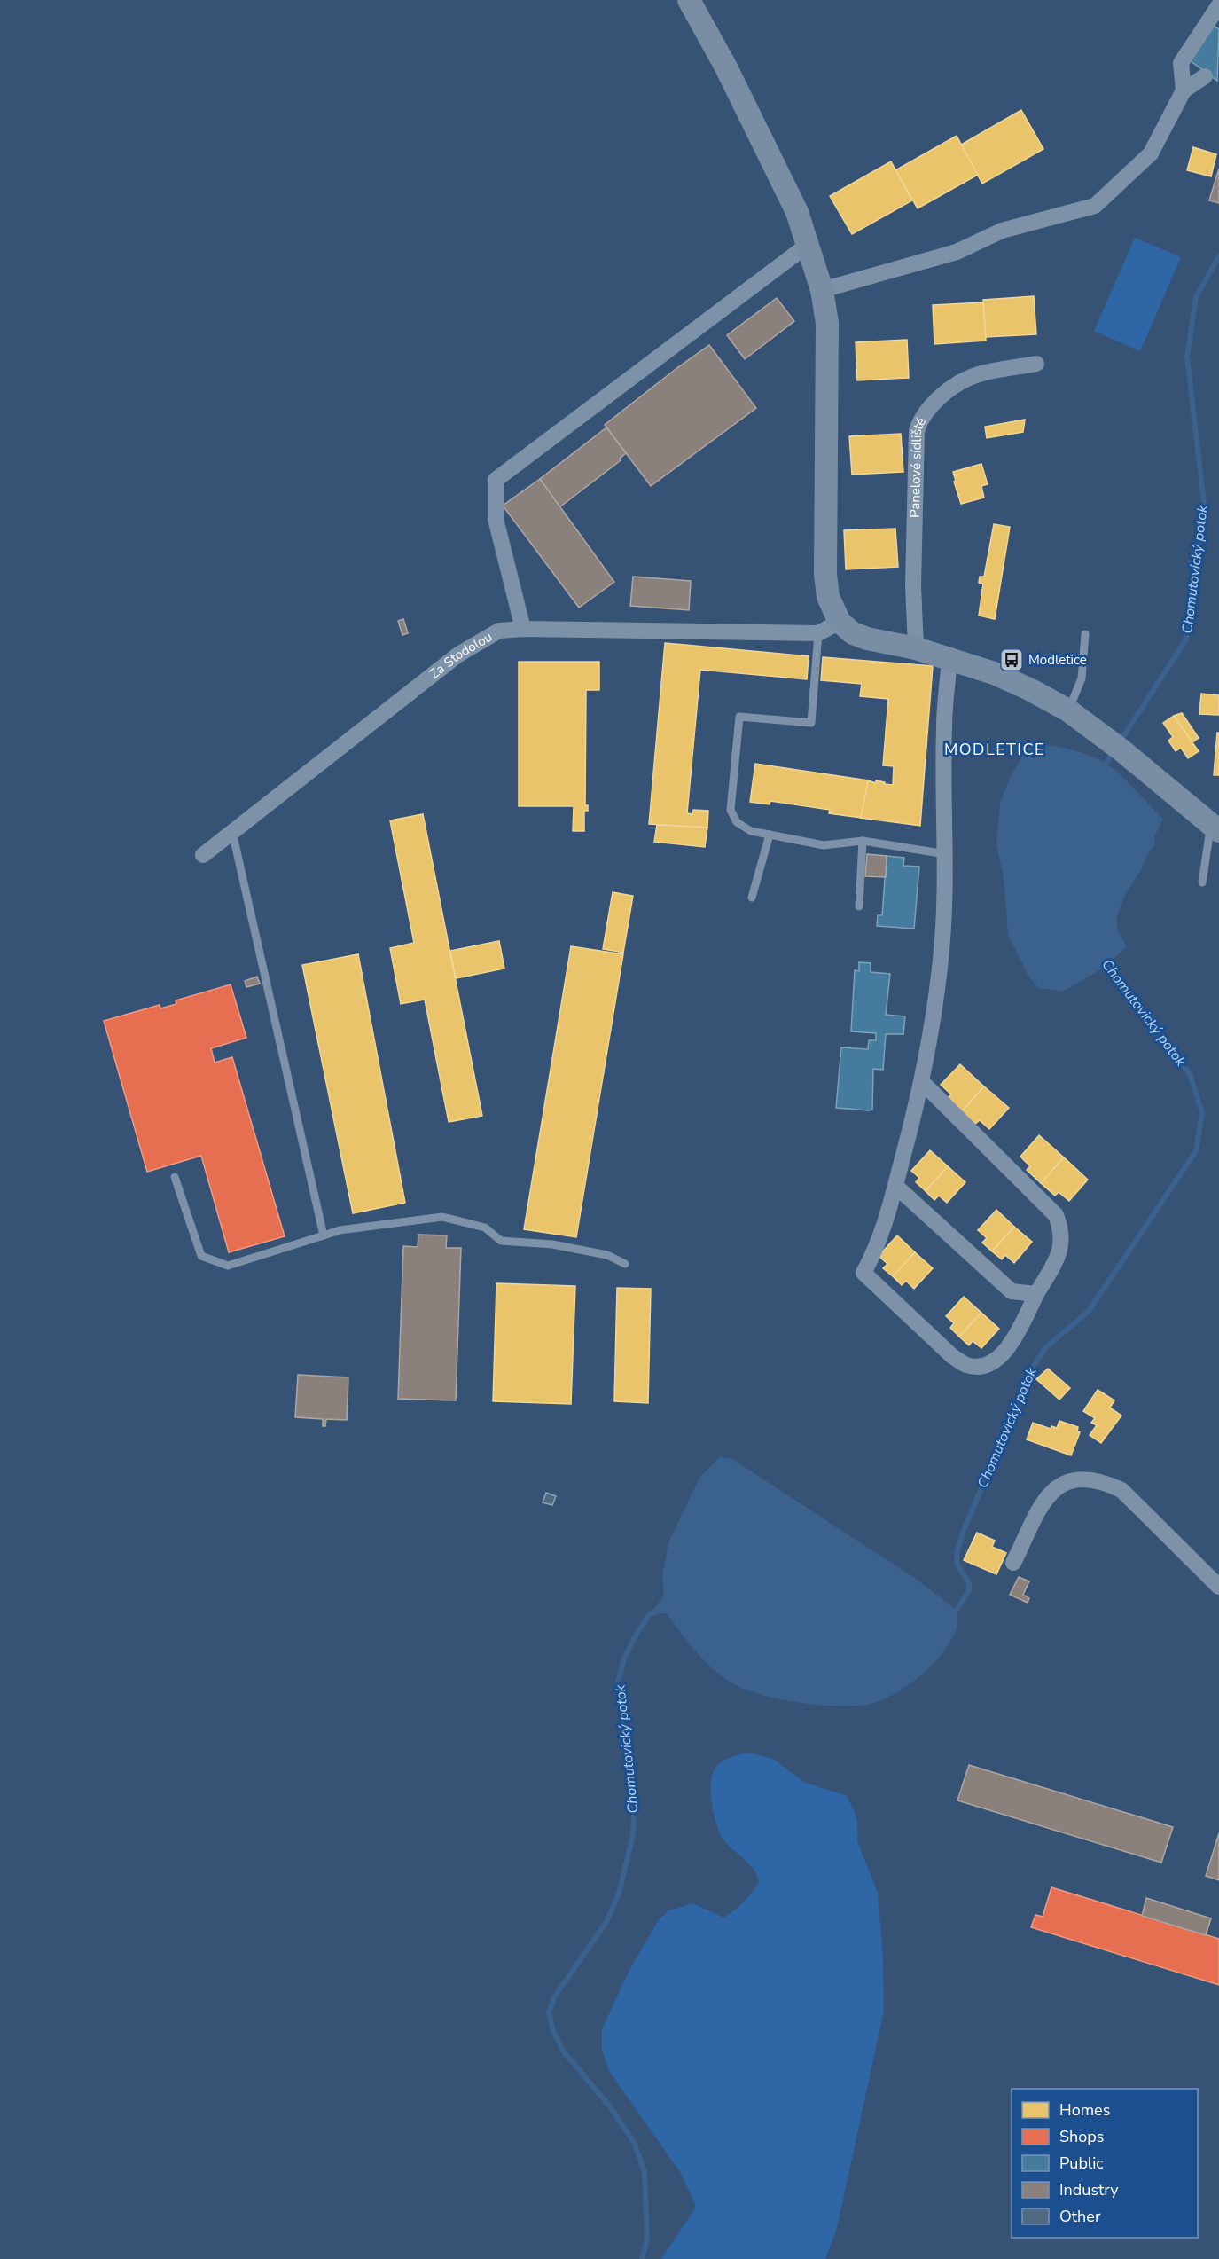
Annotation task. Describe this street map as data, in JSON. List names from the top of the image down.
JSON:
{
  "streets": {
    "street": ["Panelové sídliště", "Za Stodolou"]
  },
  "districts": ["MODLETICE"],
  "water": ["Chomutovický potok"],
  "places": {
    "bus stop": ["Modletice"]
  },
  "legend": [
    "Homes",
    "Shops",
    "Public",
    "Industry",
    "Other"
  ]
}
